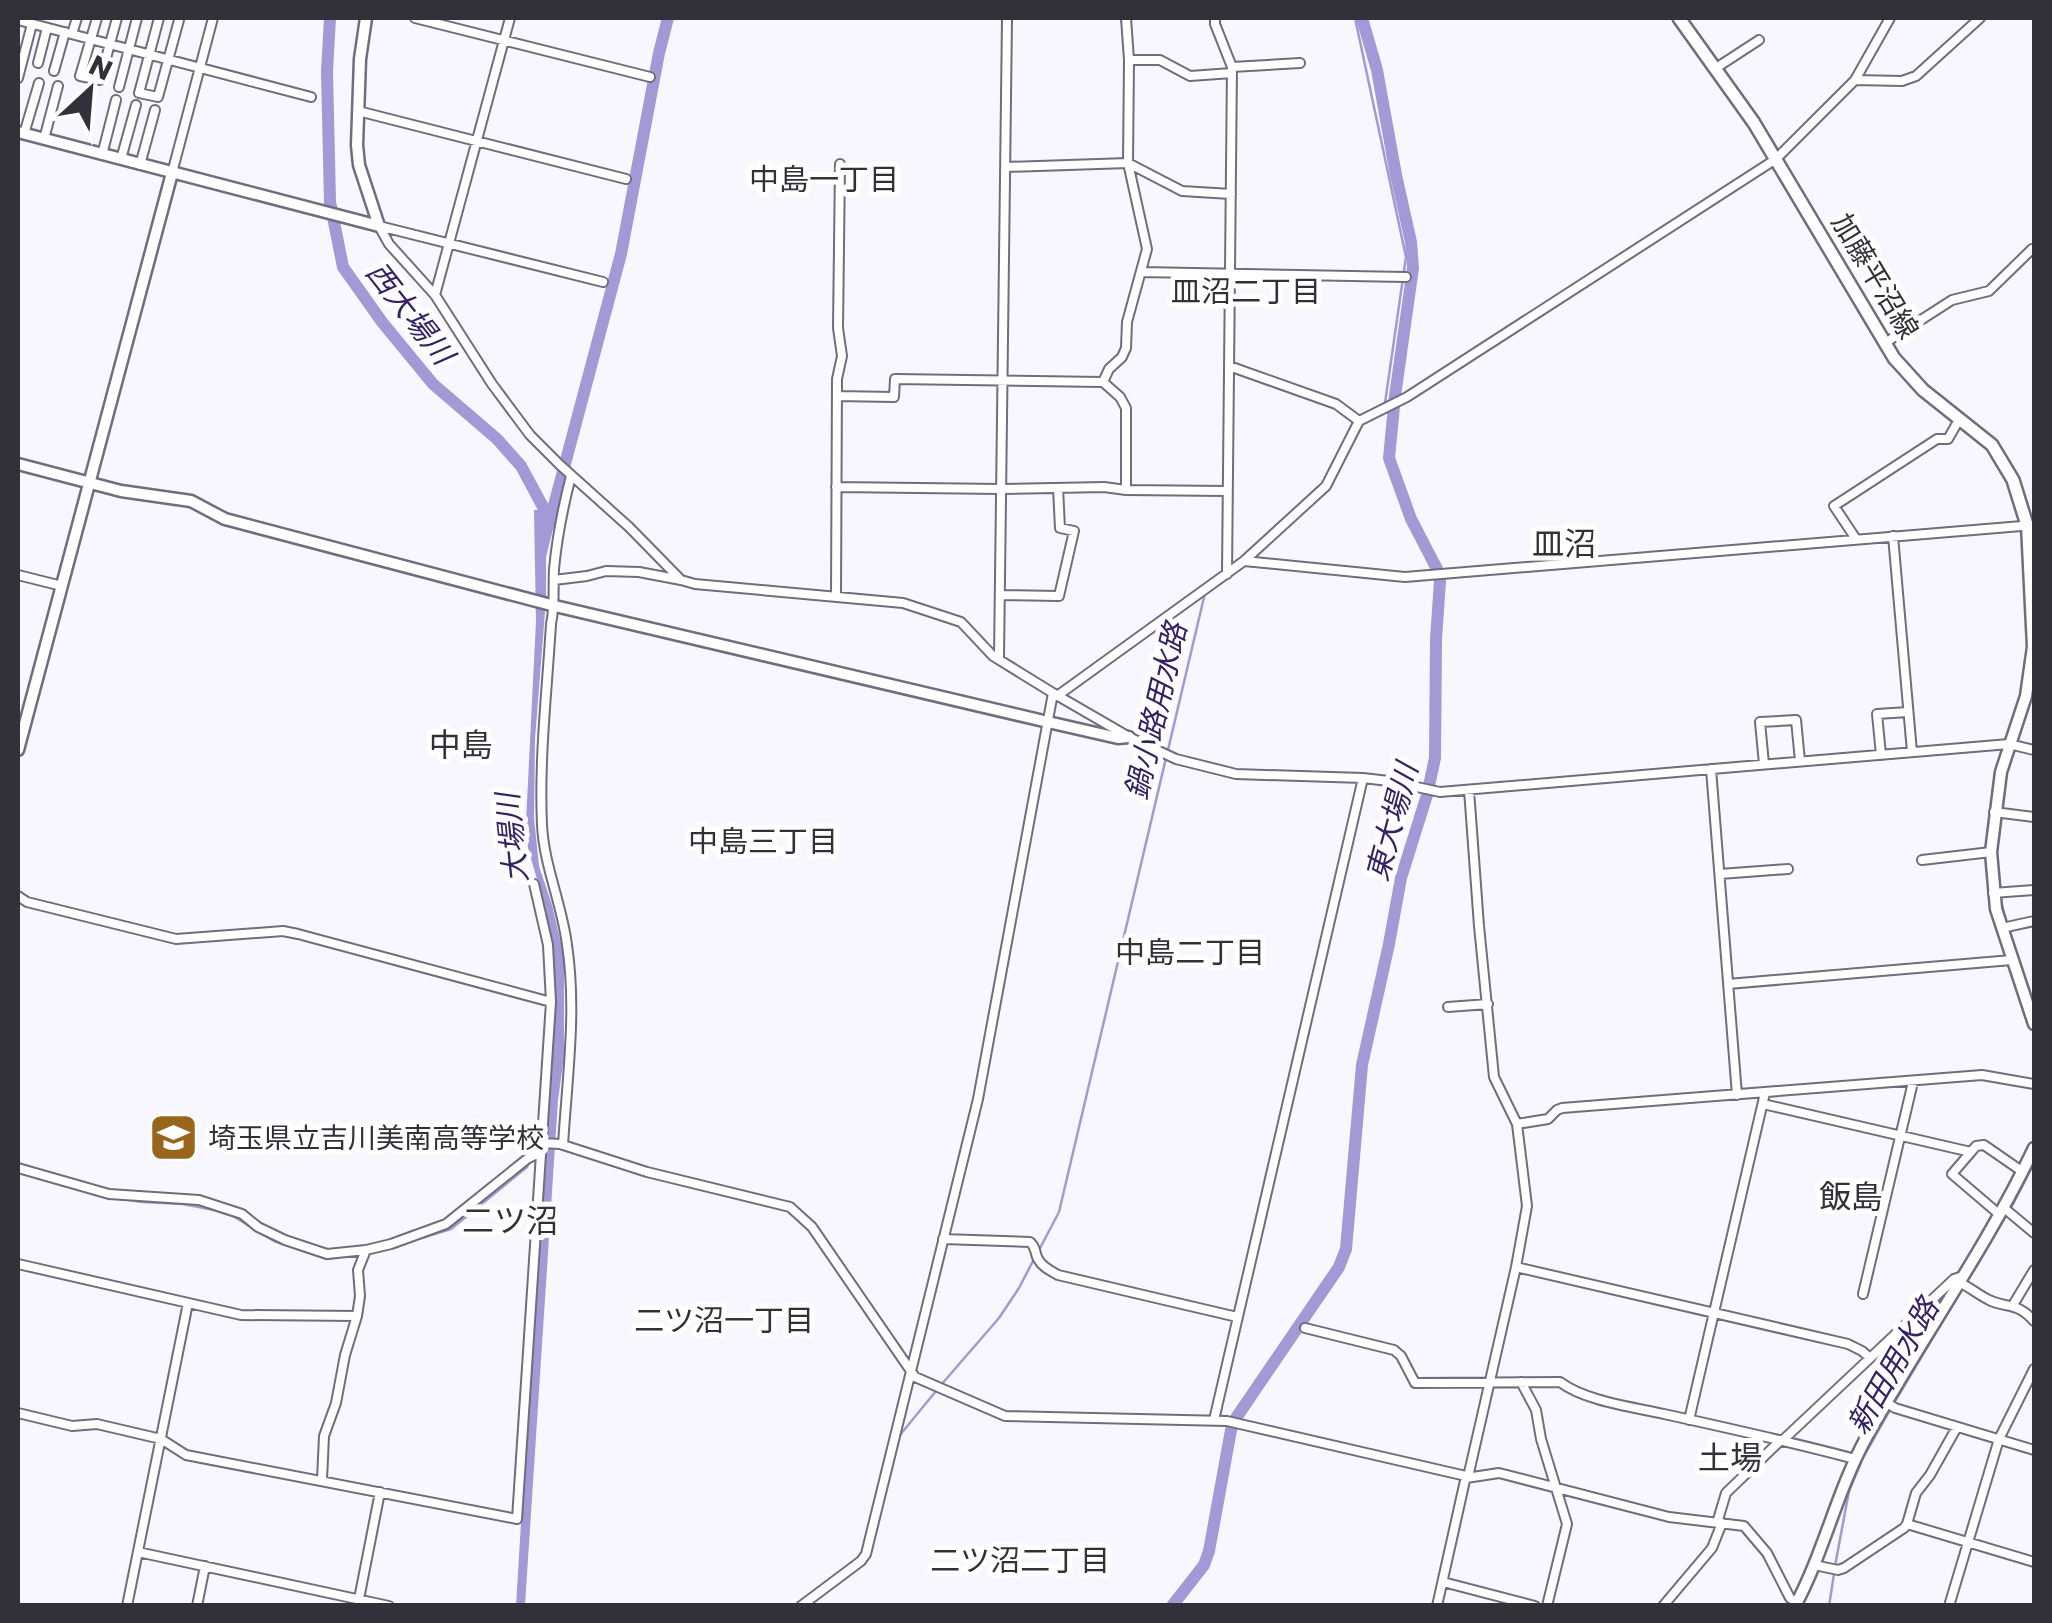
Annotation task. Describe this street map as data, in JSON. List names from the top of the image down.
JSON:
{
  "streets": {
    "main road": ["加藤平沼線"]
  },
  "districts": [
    "中島一丁目",
    "皿沼二丁目",
    "皿沼",
    "中島",
    "中島三丁目",
    "中島二丁目",
    "飯島",
    "二ツ沼",
    "二ツ沼一丁目",
    "土場",
    "二ツ沼二丁目"
  ],
  "water": [
    "西大場川",
    "鍋小路用水路",
    "東大場川",
    "大場川",
    "新田用水路"
  ],
  "places": {
    "school or university": ["埼玉県立吉川美南高等学校"]
  },
  "north": "top right"
}
